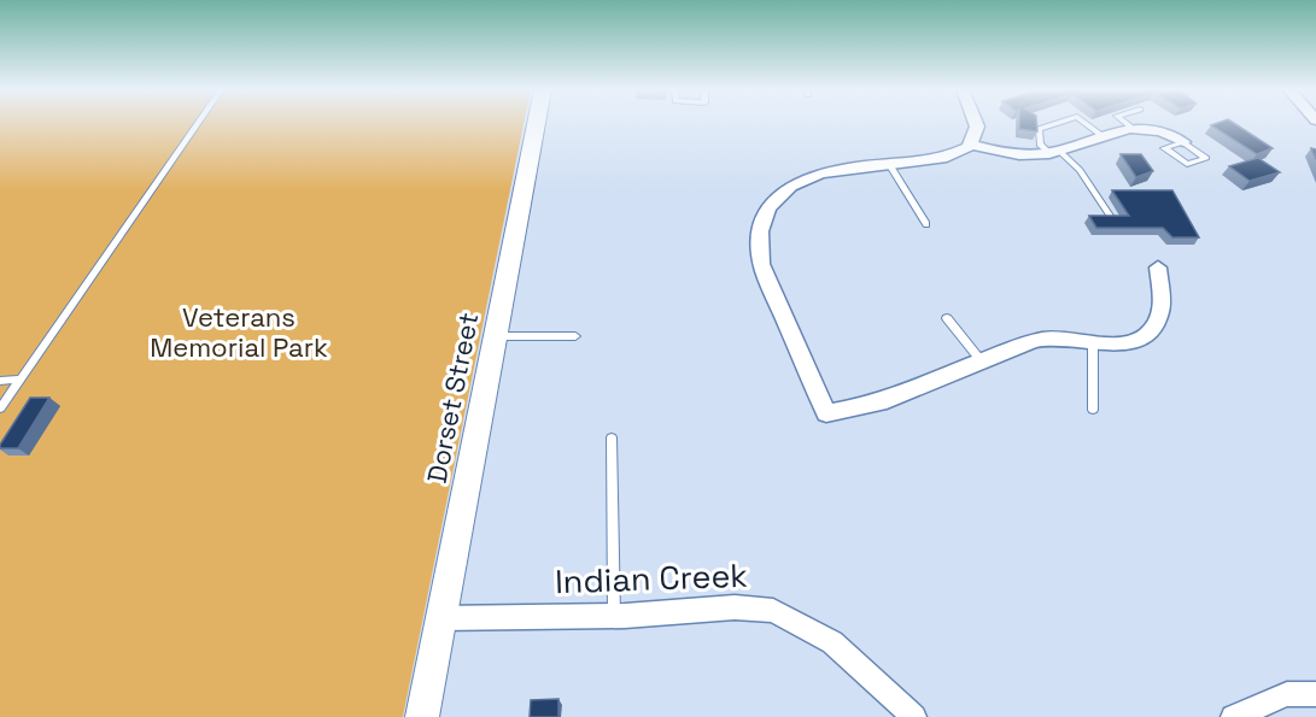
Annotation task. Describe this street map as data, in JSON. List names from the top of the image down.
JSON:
{
  "streets": {
    "street": ["Dorset Street", "Indian Creek"]
  },
  "crossings": [
    ["Dorset Street", "Indian Creek"]
  ],
  "parks": ["Veterans Memorial Park"]
}
